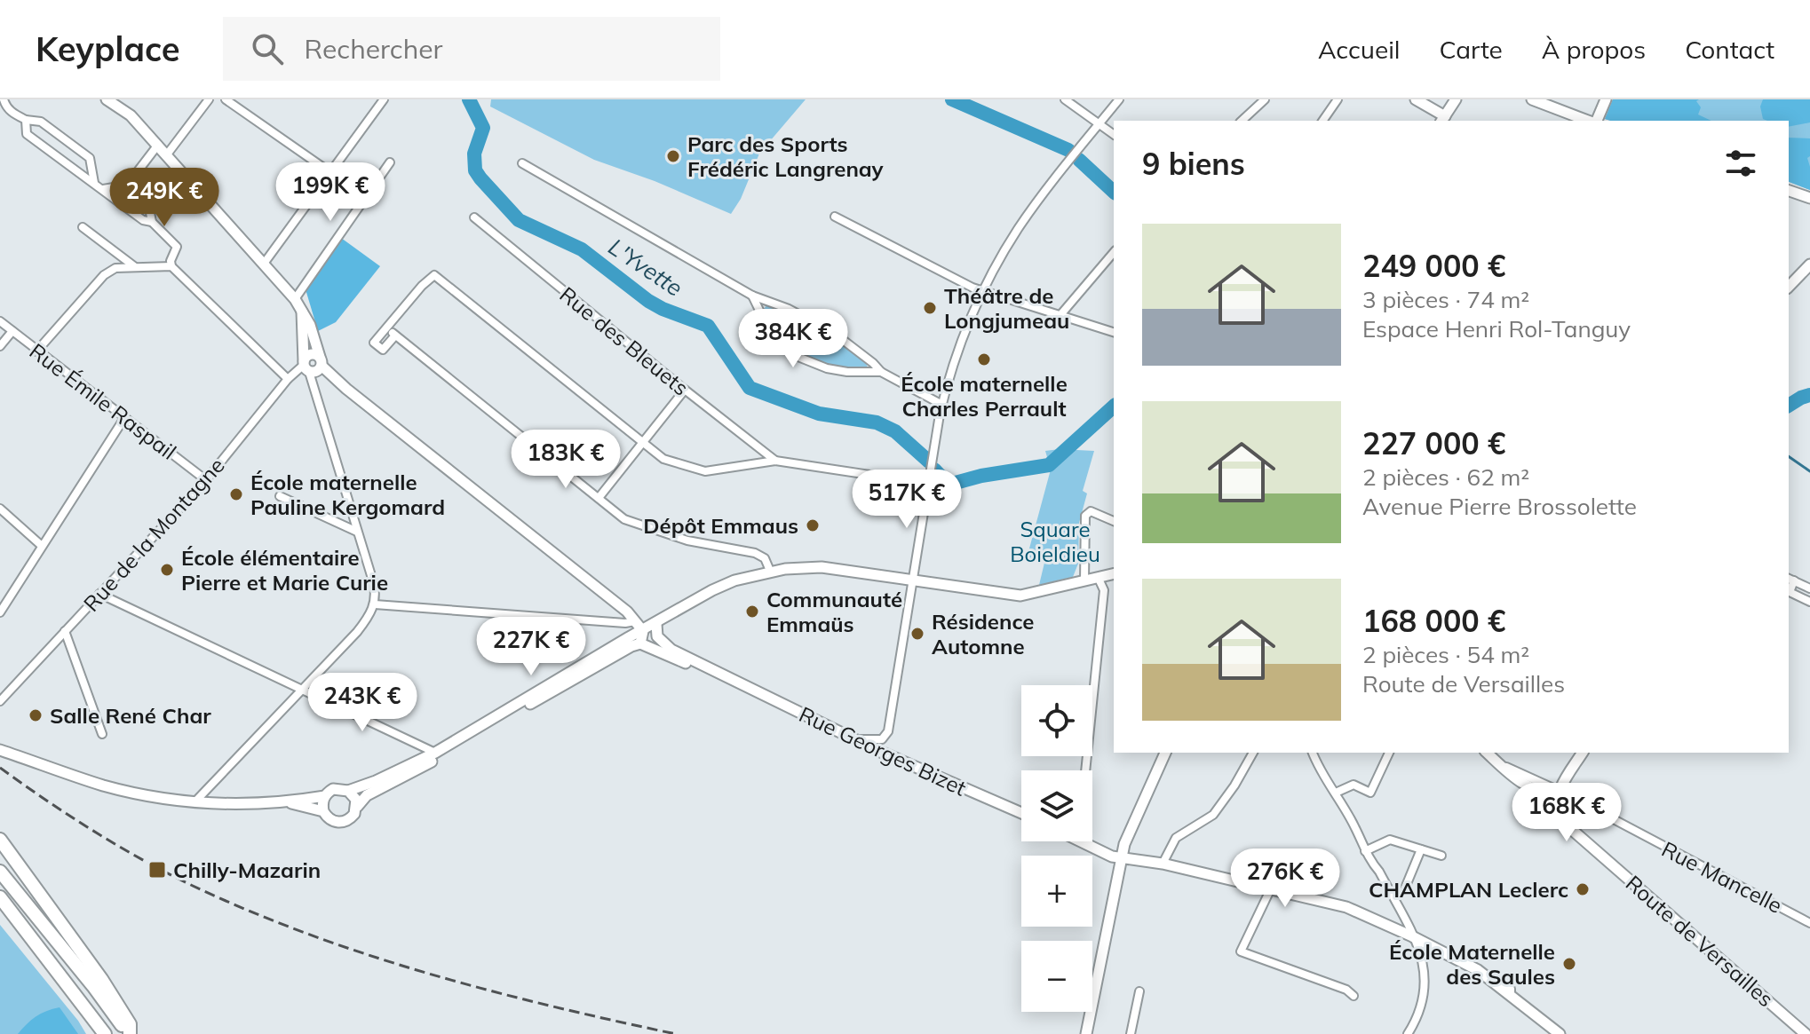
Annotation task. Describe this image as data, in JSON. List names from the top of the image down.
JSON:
{
  "streets": {
    "main road": ["Rue Georges Bizet", "Route de Versailles"],
    "street": [
      "Rue des Bleuets",
      "Rue Émile Raspail",
      "Rue de la Montagne",
      "Rue Mancelle"
    ]
  },
  "crossings": [
    ["Rue Émile Raspail", "Rue de la Montagne"],
    ["Rue Mancelle", "Route de Versailles"]
  ],
  "water": ["L'Yvette"],
  "parks": ["Square Boieldieu"],
  "places": {
    "other": [
      "Parc des Sports Frédéric Langrenay",
      "Théâtre de Longjumeau",
      "École maternelle Charles Perrault",
      "École maternelle Pauline Kergomard",
      "Dépôt Emmaus",
      "École élémentaire Pierre et Marie Curie",
      "Communauté Emmaüs",
      "Résidence Automne",
      "Salle René Char",
      "CHAMPLAN Leclerc",
      "École Maternelle des Saules"
    ],
    "transit": ["Chilly-Mazarin"]
  },
  "page": {
    "header": "Keyplace",
    "search": "Rechercher",
    "nav": [
      "Accueil",
      "Carte",
      "À propos",
      "Contact"
    ],
    "heading": "9 biens",
    "price": [
      "199K €",
      "249K €",
      "384K €",
      "183K €",
      "517K €",
      "227K €",
      "243K €",
      "168K €",
      "276K €"
    ],
    "list": [
      {
        "name": "249 000 €",
        "note": "3 pièces · 74 m² · Espace Henri Rol-Tanguy"
      },
      {
        "name": "227 000 €",
        "note": "2 pièces · 62 m² · Avenue Pierre Brossolette"
      },
      {
        "name": "168 000 €",
        "note": "2 pièces · 54 m² · Route de Versailles"
      }
    ],
    "map_buttons": ["+", "−"]
  }
}
